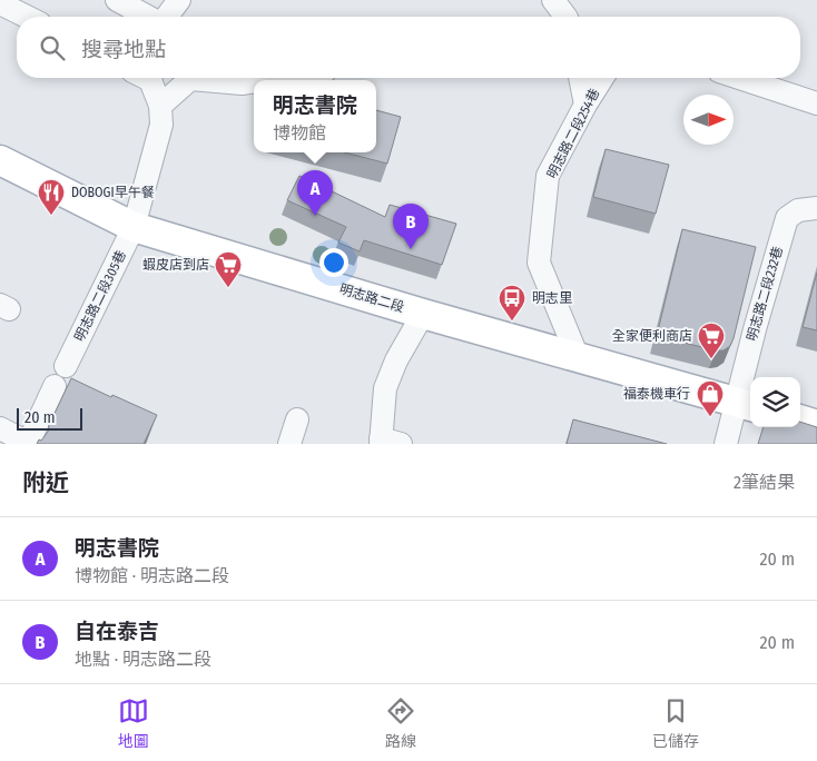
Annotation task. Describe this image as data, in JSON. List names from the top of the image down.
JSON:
{
  "streets": {
    "main road": ["明志路二段"],
    "street": ["明志路二段254巷", "明志路二段232巷", "明志路二段305巷"]
  },
  "crossings": [
    ["明志路二段254巷", "明志路二段"],
    ["明志路二段232巷", "明志路二段"],
    ["明志路二段305巷", "明志路二段"]
  ],
  "places": {
    "restaurant": ["DOBOGI早午餐"],
    "supermarket": ["蝦皮店到店", "全家便利商店"],
    "bus stop": ["明志里"],
    "shop": ["福泰機車行"]
  },
  "scale_bar": "20 m",
  "north": "right",
  "page": {
    "search": "搜尋地點",
    "popup": ["明志書院", "博物館"],
    "pins": ["A", "B"],
    "scale": "20 m",
    "heading": ["附近", "2筆結果"],
    "list": [
      {
        "mark": "A",
        "name": "明志書院",
        "note": "博物館 · 明志路二段",
        "value": "20 m"
      },
      {
        "mark": "B",
        "name": "自在泰吉",
        "note": "地點 · 明志路二段",
        "value": "20 m"
      }
    ],
    "nav": ["地圖", "路線", "已儲存"]
  }
}
